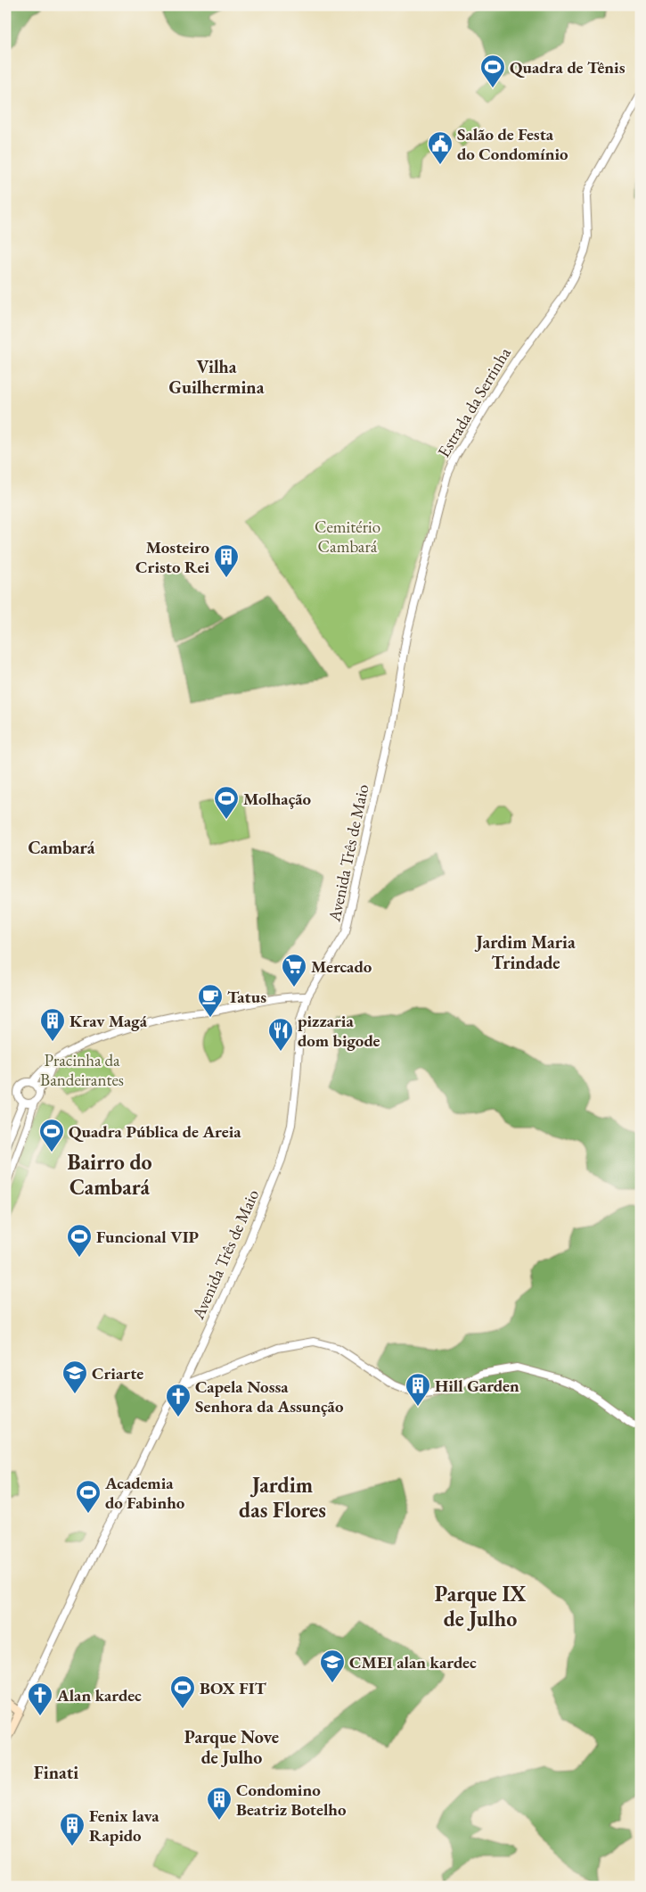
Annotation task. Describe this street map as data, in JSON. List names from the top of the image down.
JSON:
{
  "streets": {
    "main road": ["Avenida Três de Maio"],
    "street": ["Estrada da Serrinha"]
  },
  "crossings": [
    ["Estrada da Serrinha", "Avenida Três de Maio"]
  ],
  "districts": [
    "Vilha Guilhermina",
    "Cambará",
    "Jardim Maria Trindade",
    "Bairro do Cambará",
    "Jardim das Flores",
    "Parque IX de Julho",
    "Parque Nove de Julho",
    "Finati"
  ],
  "parks": ["Cemitério Cambará", "Pracinha da Bandeirantes"],
  "places": {
    "sports": [
      "Quadra de Tênis",
      "Molhação",
      "Quadra Pública de Areia",
      "Funcional VIP",
      "Academia do Fabinho",
      "BOX FIT"
    ],
    "public building": ["Salão de Festa do Condomínio"],
    "building": [
      "Mosteiro Cristo Rei",
      "Krav Magá",
      "Hill Garden",
      "Condomino Beatriz Botelho",
      "Fenix lava Rapido"
    ],
    "supermarket": ["Mercado"],
    "cafe": ["Tatus"],
    "restaurant": ["pizzaria dom bigode"],
    "school or university": ["Criarte", "CMEI alan kardec"],
    "church": ["Capela Nossa Senhora da Assunção", "Alan kardec"]
  }
}
